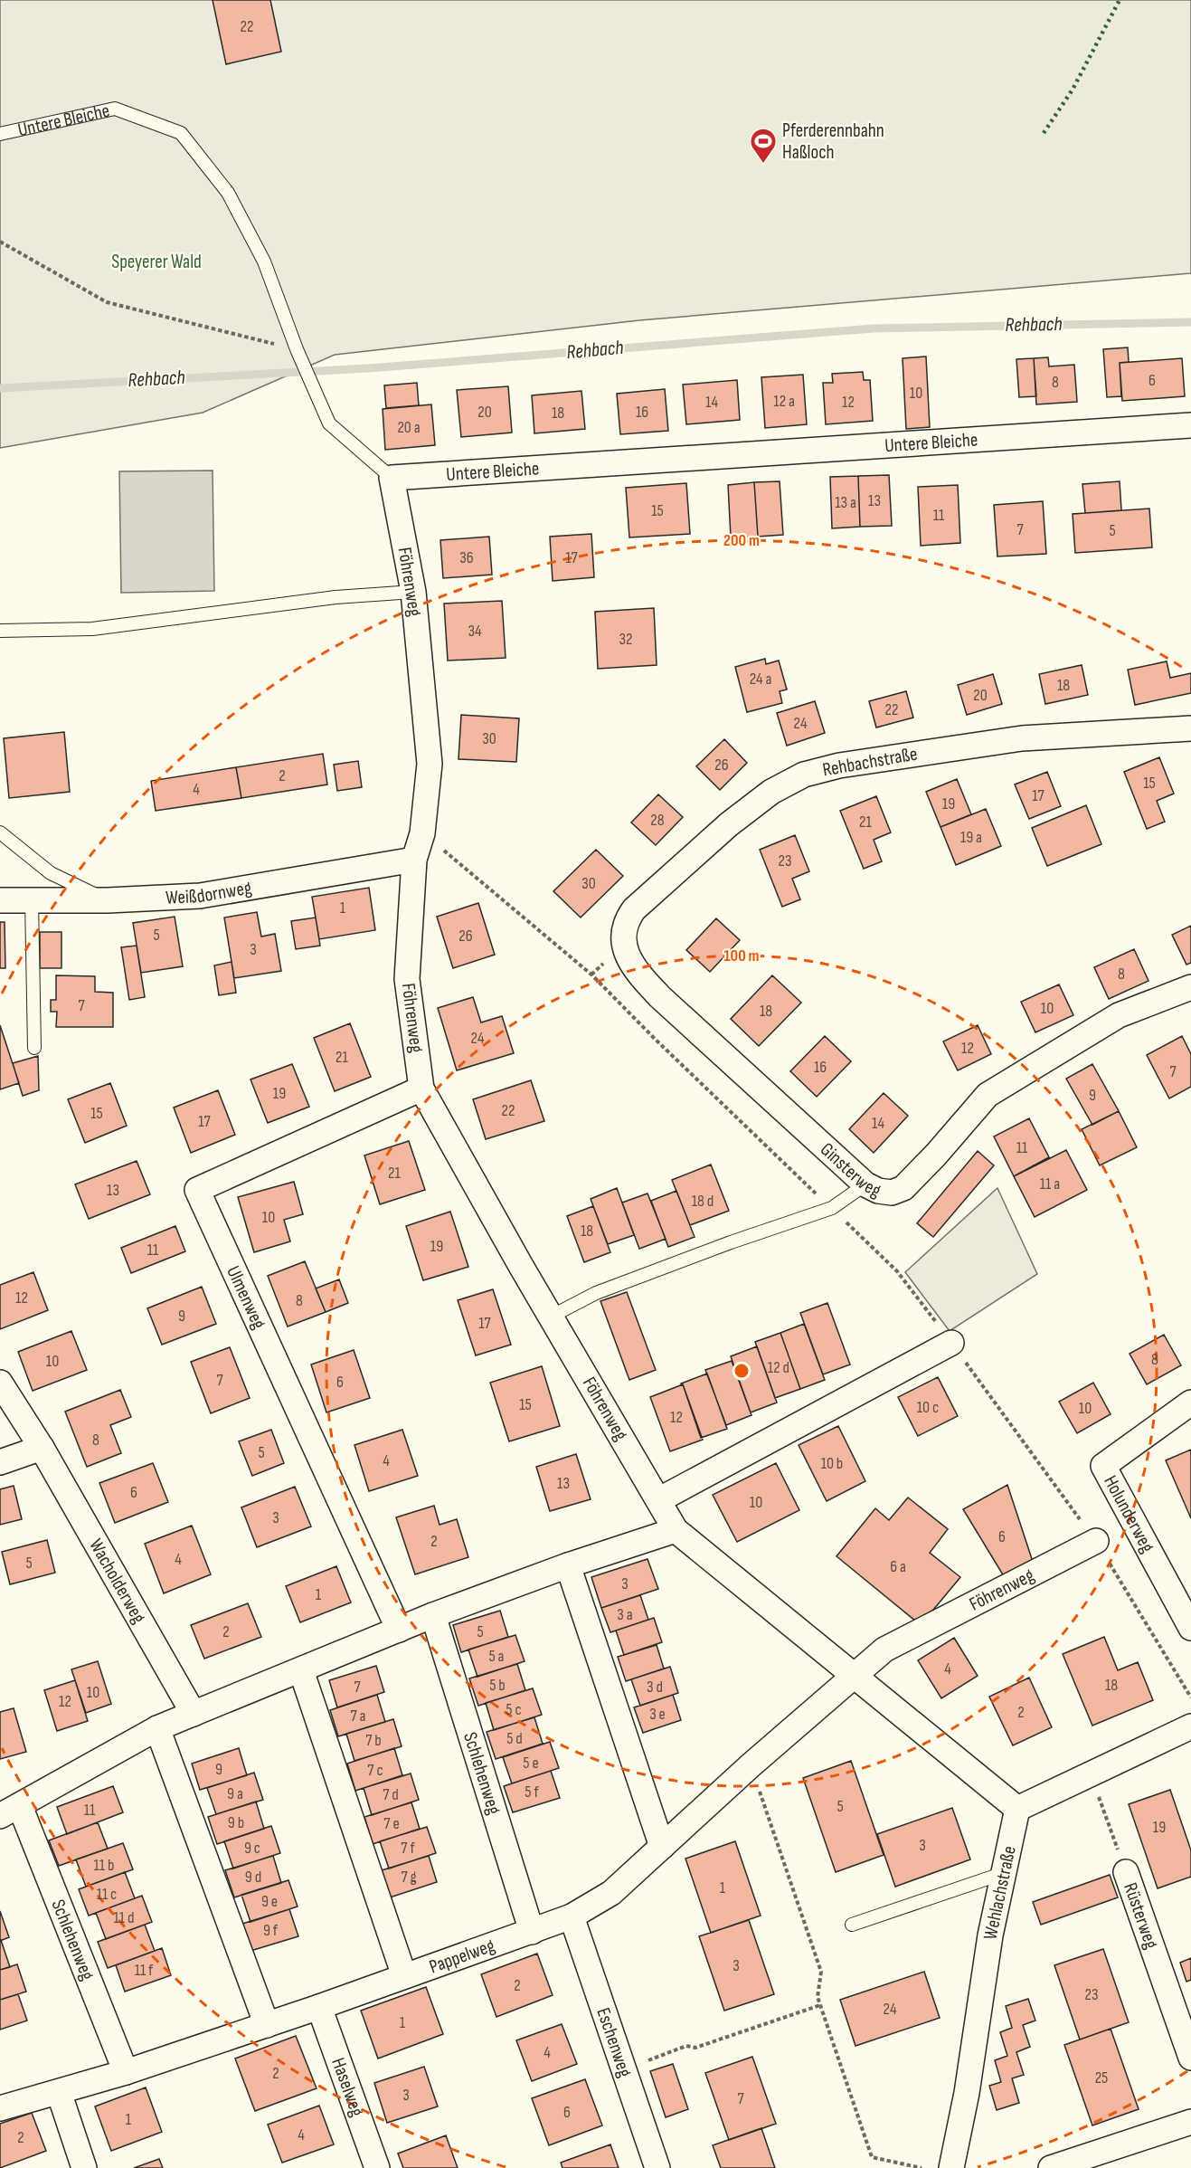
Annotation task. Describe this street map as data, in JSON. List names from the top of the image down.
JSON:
{
  "streets": {
    "street": [
      "Untere Bleiche",
      "Föhrenweg",
      "Rehbachstraße",
      "Weißdornweg",
      "Ginsterweg",
      "Ulmenweg",
      "Holunderweg",
      "Wacholderweg",
      "Schlehenweg",
      "Wehlachstraße",
      "Rüsterweg",
      "Pappelweg",
      "Eschenweg",
      "Haselweg"
    ]
  },
  "crossings": [
    ["Untere Bleiche", "Föhrenweg"],
    ["Föhrenweg", "Weißdornweg"],
    ["Föhrenweg", "Ulmenweg"],
    ["Föhrenweg", "Schlehenweg"],
    ["Föhrenweg", "Wehlachstraße"],
    ["Föhrenweg", "Pappelweg"],
    ["Rehbachstraße", "Ginsterweg"],
    ["Ulmenweg", "Schlehenweg"],
    ["Wacholderweg", "Schlehenweg"],
    ["Schlehenweg", "Pappelweg"],
    ["Pappelweg", "Eschenweg"],
    ["Pappelweg", "Haselweg"]
  ],
  "water": ["Rehbach"],
  "parks": ["Speyerer Wald"],
  "places": {
    "sports": ["Pferderennbahn Haßloch"]
  },
  "house_numbers": [
    "22",
    "6",
    "8",
    "10",
    "12 a",
    "14",
    "12",
    "20",
    "16",
    "18",
    "20 a",
    "13",
    "13 a",
    "15",
    "11",
    "7",
    "5",
    "36",
    "17",
    "34",
    "32",
    "24 a",
    "18",
    "20",
    "22",
    "24",
    "30",
    "26",
    "2",
    "15",
    "4",
    "17",
    "19",
    "28",
    "21",
    "19 a",
    "23",
    "30",
    "1",
    "5",
    "26",
    "3",
    "8",
    "7",
    "10",
    "18",
    "24",
    "12",
    "21",
    "16",
    "7",
    "19",
    "9",
    "22",
    "15",
    "17",
    "14",
    "11",
    "21",
    "11 a",
    "13",
    "18 d",
    "10",
    "18",
    "19",
    "11",
    "12",
    "8",
    "9",
    "17",
    "8",
    "10",
    "12 d",
    "7",
    "6",
    "15",
    "10 c",
    "10",
    "12",
    "8",
    "5",
    "4",
    "10 b",
    "13",
    "6",
    "10",
    "3",
    "6",
    "2",
    "4",
    "5",
    "6 a",
    "3",
    "1",
    "3 a",
    "2",
    "5",
    "5 a",
    "4",
    "5 b",
    "18",
    "7",
    "3 d",
    "10",
    "12",
    "5 c",
    "2",
    "3 e",
    "7 a",
    "5 d",
    "7 b",
    "5 e",
    "9",
    "7 c",
    "5 f",
    "9 a",
    "7 d",
    "5",
    "11",
    "9 b",
    "7 e",
    "19",
    "3",
    "9 c",
    "7 f",
    "11 b",
    "9 d",
    "7 g",
    "1",
    "11 c",
    "9 e",
    "11 d",
    "9 f",
    "3",
    "11 f",
    "2",
    "23",
    "24",
    "1",
    "4",
    "2",
    "25",
    "3",
    "7",
    "6",
    "1",
    "4",
    "2"
  ],
  "rings": ["200 m", "100 m"]
}
